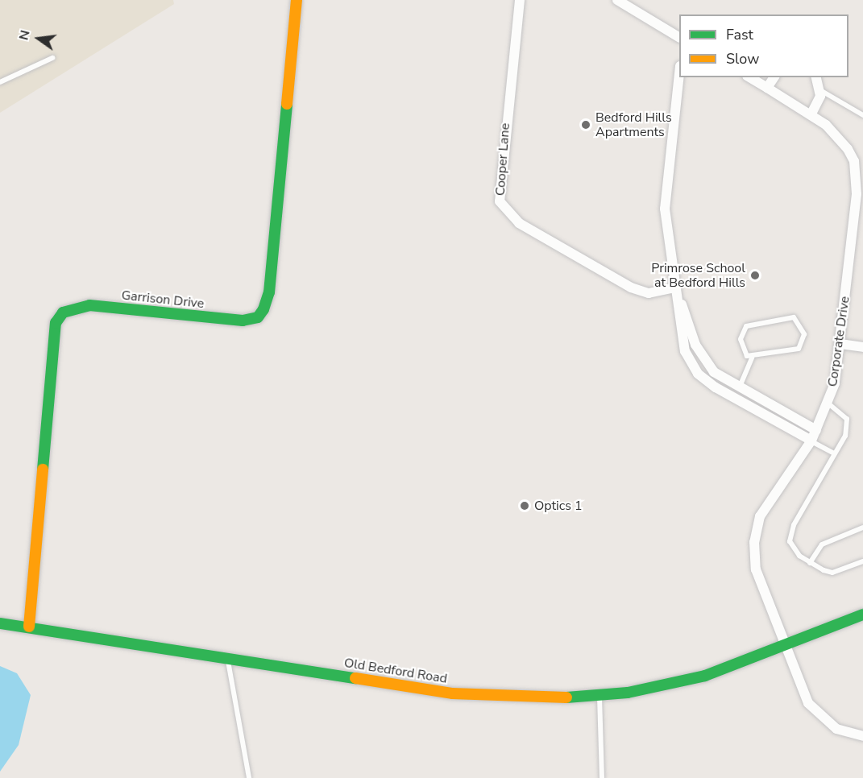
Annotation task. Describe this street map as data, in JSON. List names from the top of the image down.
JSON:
{
  "streets": {
    "street": [
      "Cooper Lane",
      "Garrison Drive",
      "Corporate Drive",
      "Old Bedford Road"
    ]
  },
  "crossings": [
    ["Garrison Drive", "Old Bedford Road"],
    ["Corporate Drive", "Old Bedford Road"]
  ],
  "places": ["Bedford Hills Apartments", "Primrose School at Bedford Hills", "Optics 1"],
  "legend": ["Fast", "Slow"],
  "north": "left"
}
